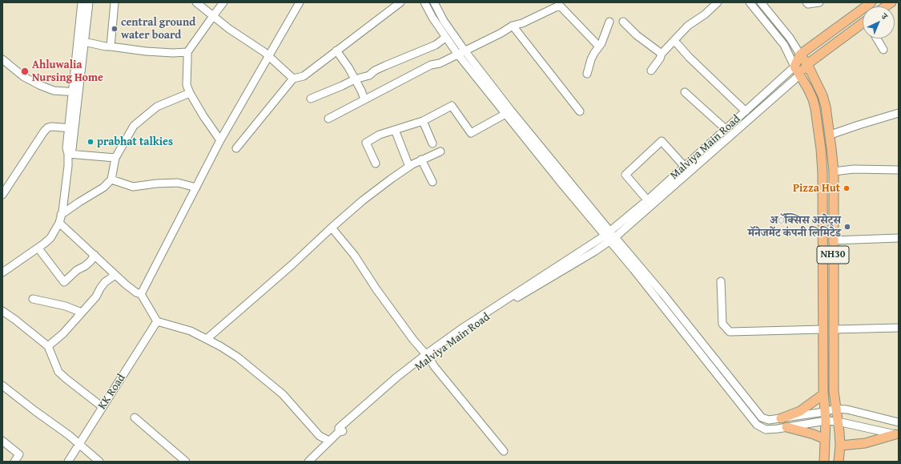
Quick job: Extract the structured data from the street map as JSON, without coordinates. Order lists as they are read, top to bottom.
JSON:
{
  "streets": {
    "main road": ["Malviya Main Road", "NH30"],
    "street": ["KK Road"]
  },
  "crossings": [
    ["Malviya Main Road", "NH30"]
  ],
  "places": [
    "central ground water board",
    "Ahluwalia Nursing Home",
    "prabhat talkies",
    "Pizza Hut",
    "अॅक्सिस असेट्स मॅनेजमेंट कंपनी लिमिटेड"
  ],
  "north": "top right"
}
